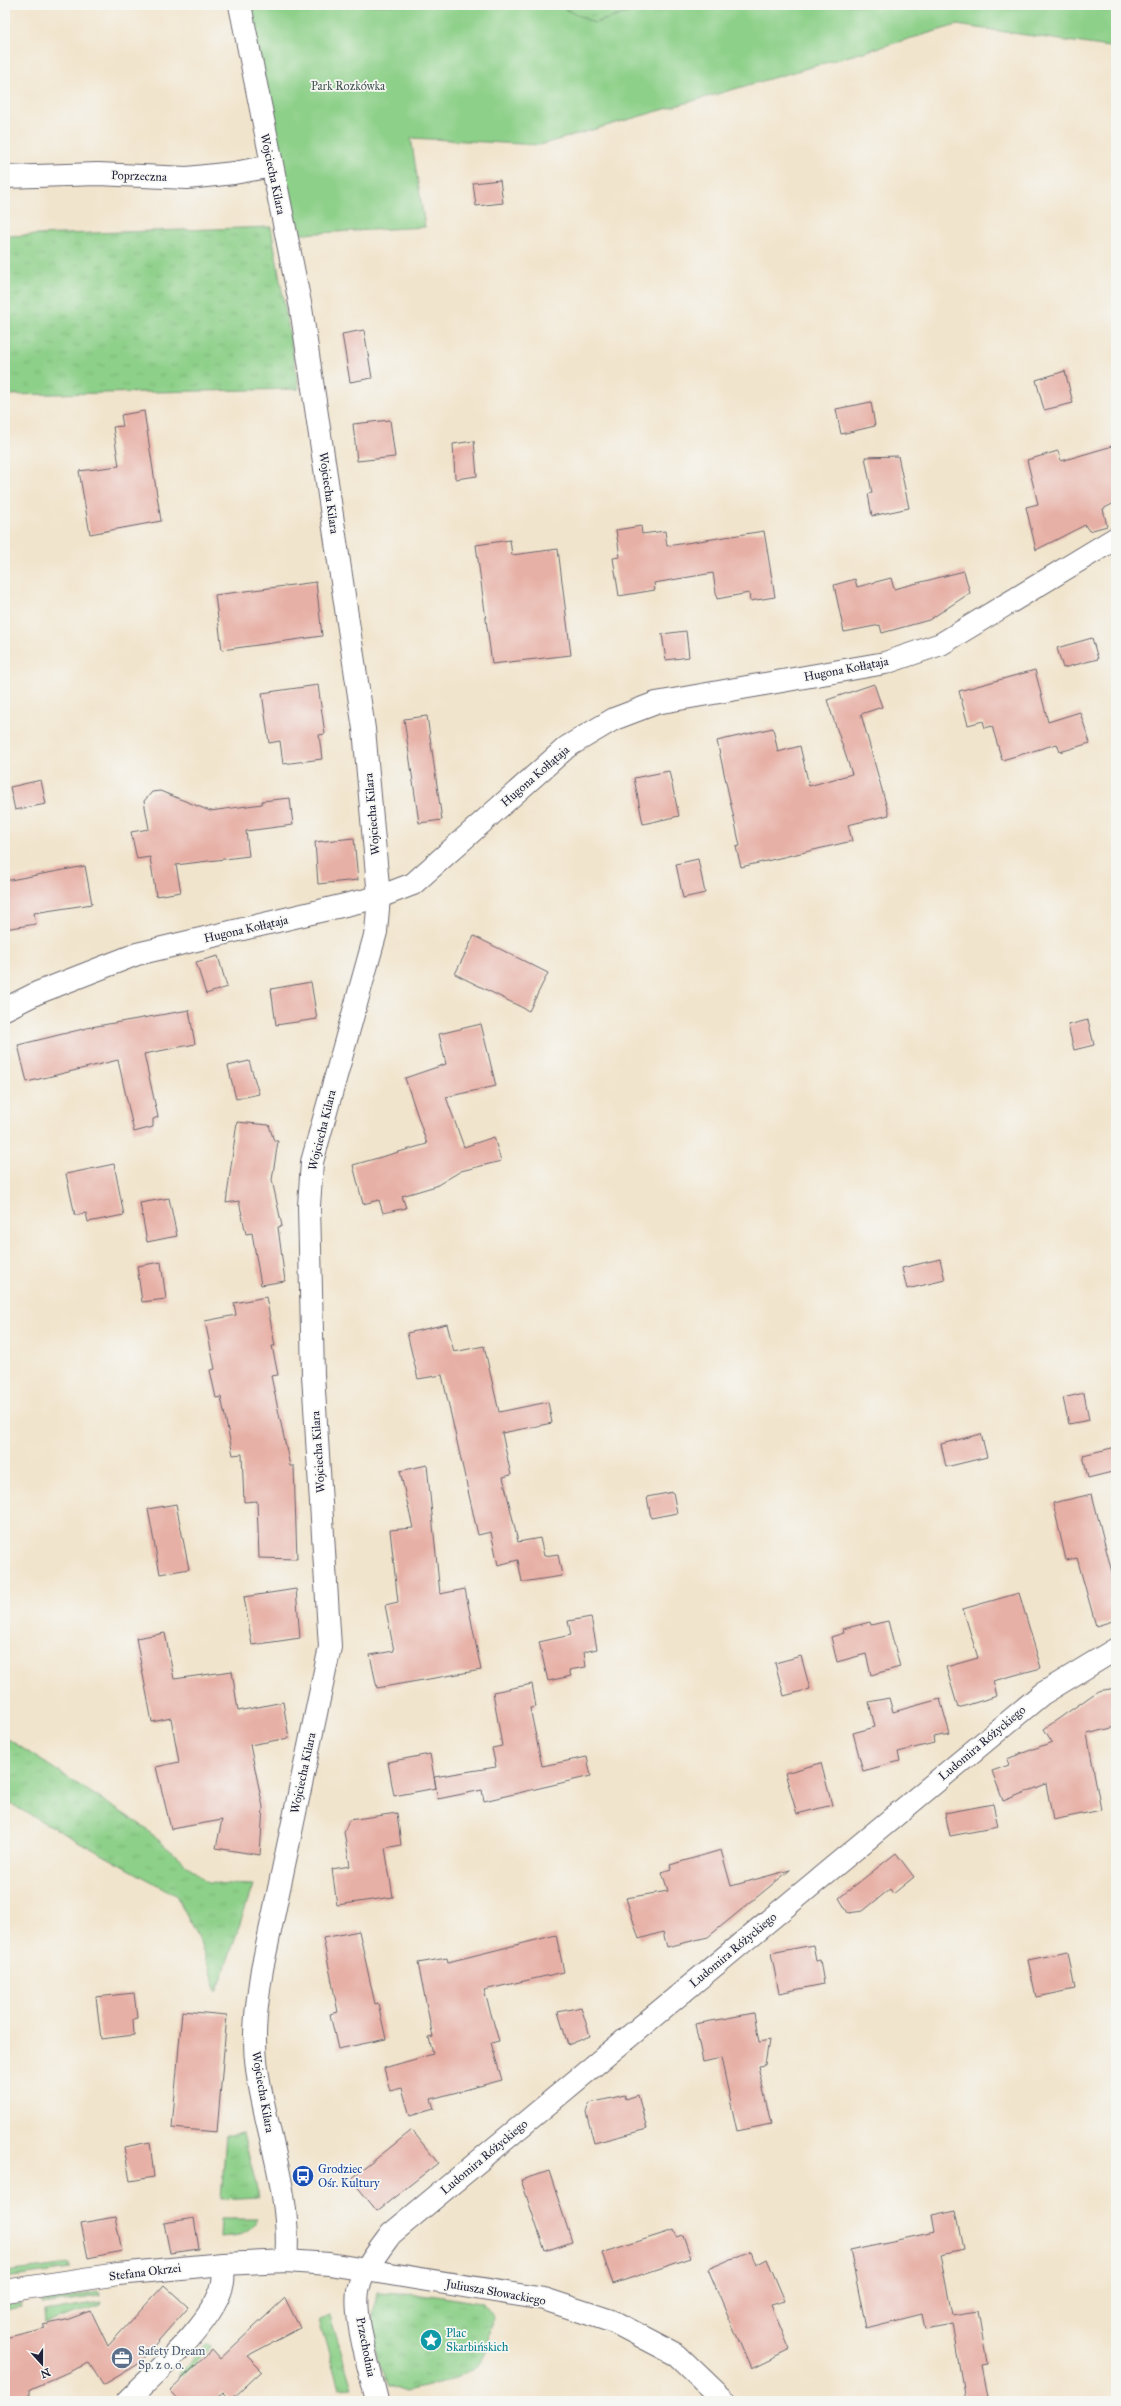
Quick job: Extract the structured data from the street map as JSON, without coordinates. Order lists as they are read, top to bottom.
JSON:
{
  "streets": {
    "street": [
      "Wojciecha Kilara",
      "Poprzeczna",
      "Hugona Kołłątaja",
      "Ludomira Różyckiego",
      "Stefana Okrzei",
      "Juliusza Słowackiego",
      "Przechodnia"
    ]
  },
  "crossings": [
    ["Wojciecha Kilara", "Poprzeczna"],
    ["Wojciecha Kilara", "Hugona Kołłątaja"],
    ["Wojciecha Kilara", "Stefana Okrzei"],
    ["Wojciecha Kilara", "Juliusza Słowackiego"],
    ["Ludomira Różyckiego", "Juliusza Słowackiego"],
    ["Ludomira Różyckiego", "Przechodnia"],
    ["Stefana Okrzei", "Juliusza Słowackiego"],
    ["Juliusza Słowackiego", "Przechodnia"]
  ],
  "parks": ["Park Rozkówka"],
  "places": {
    "bus stop": ["Grodziec Ośr. Kultury"],
    "place": ["Plac Skarbińskich"],
    "office": ["Safety Dream Sp. z o. o."]
  },
  "north": "bottom"
}
